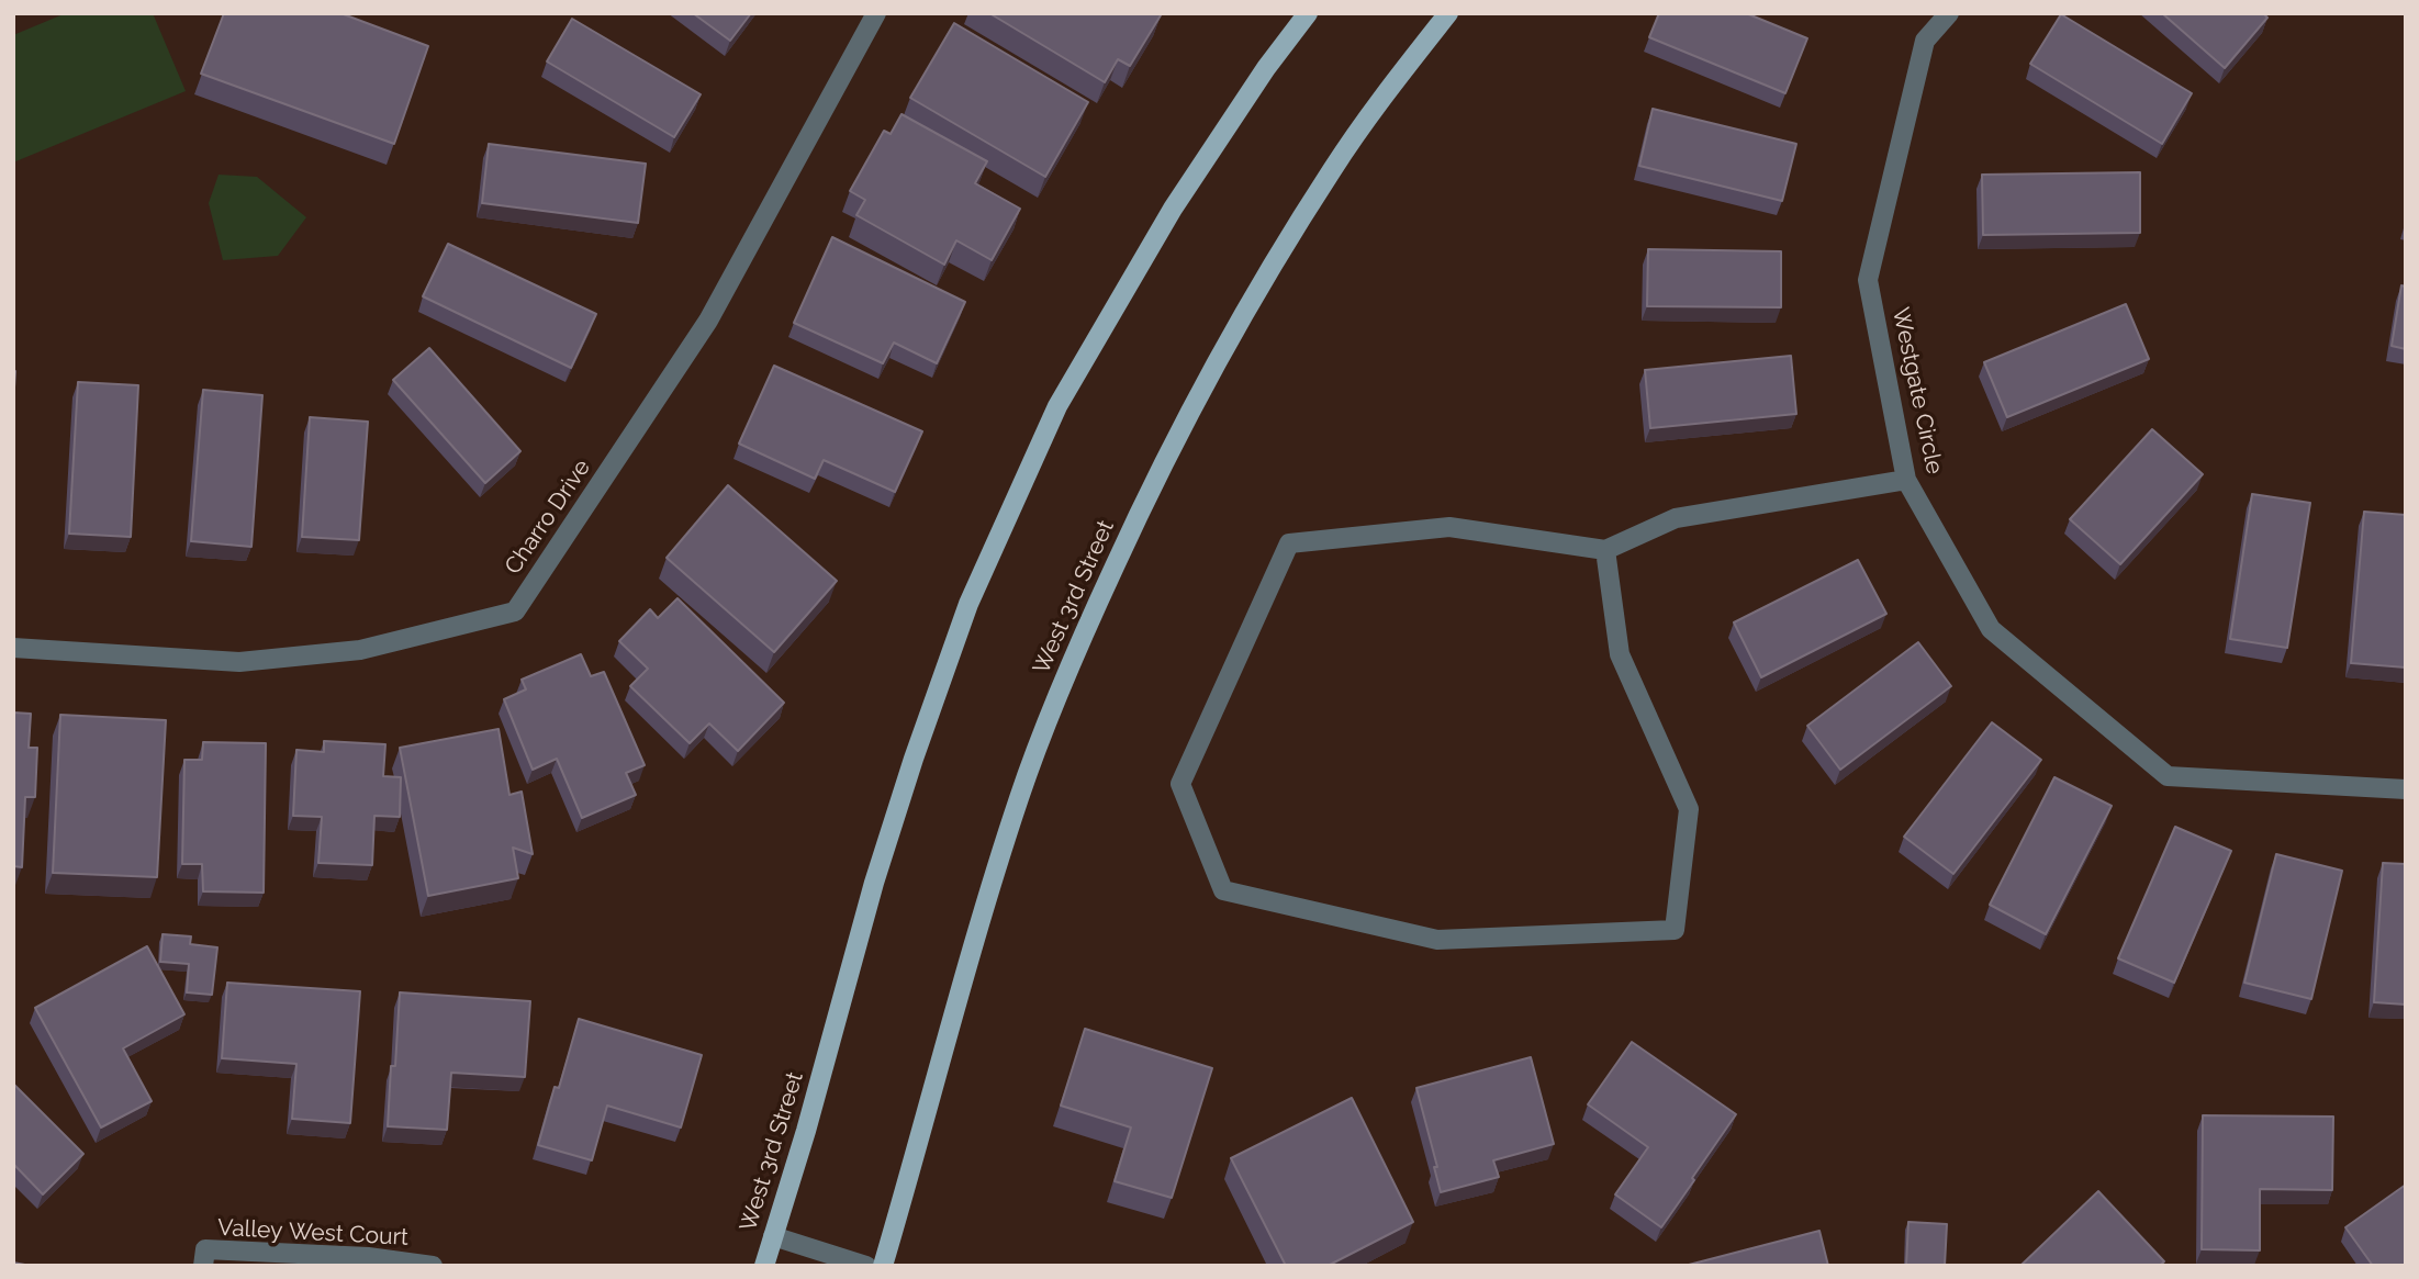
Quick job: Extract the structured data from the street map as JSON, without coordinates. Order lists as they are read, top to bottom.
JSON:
{
  "streets": {
    "main road": ["West 3rd Street"],
    "street": ["Westgate Circle", "Charro Drive", "Valley West Court"]
  }
}
